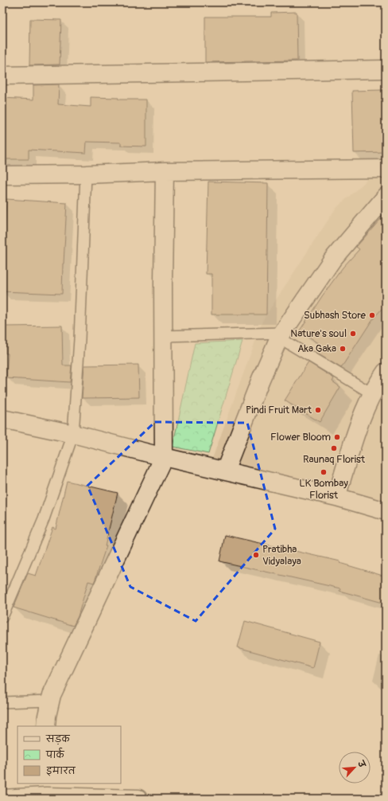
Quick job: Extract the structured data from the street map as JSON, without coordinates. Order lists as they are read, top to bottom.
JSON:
{
  "places": [
    "Subhash Store",
    "Nature's soul",
    "Aka Gaka",
    "Pindi Fruit Mart",
    "Flower Bloom",
    "Raunaq Florist",
    "LK Bombay Florist",
    "Pratibha Vidyalaya"
  ],
  "legend": ["सड़क", "पार्क", "इमारत"],
  "north": "top right"
}
